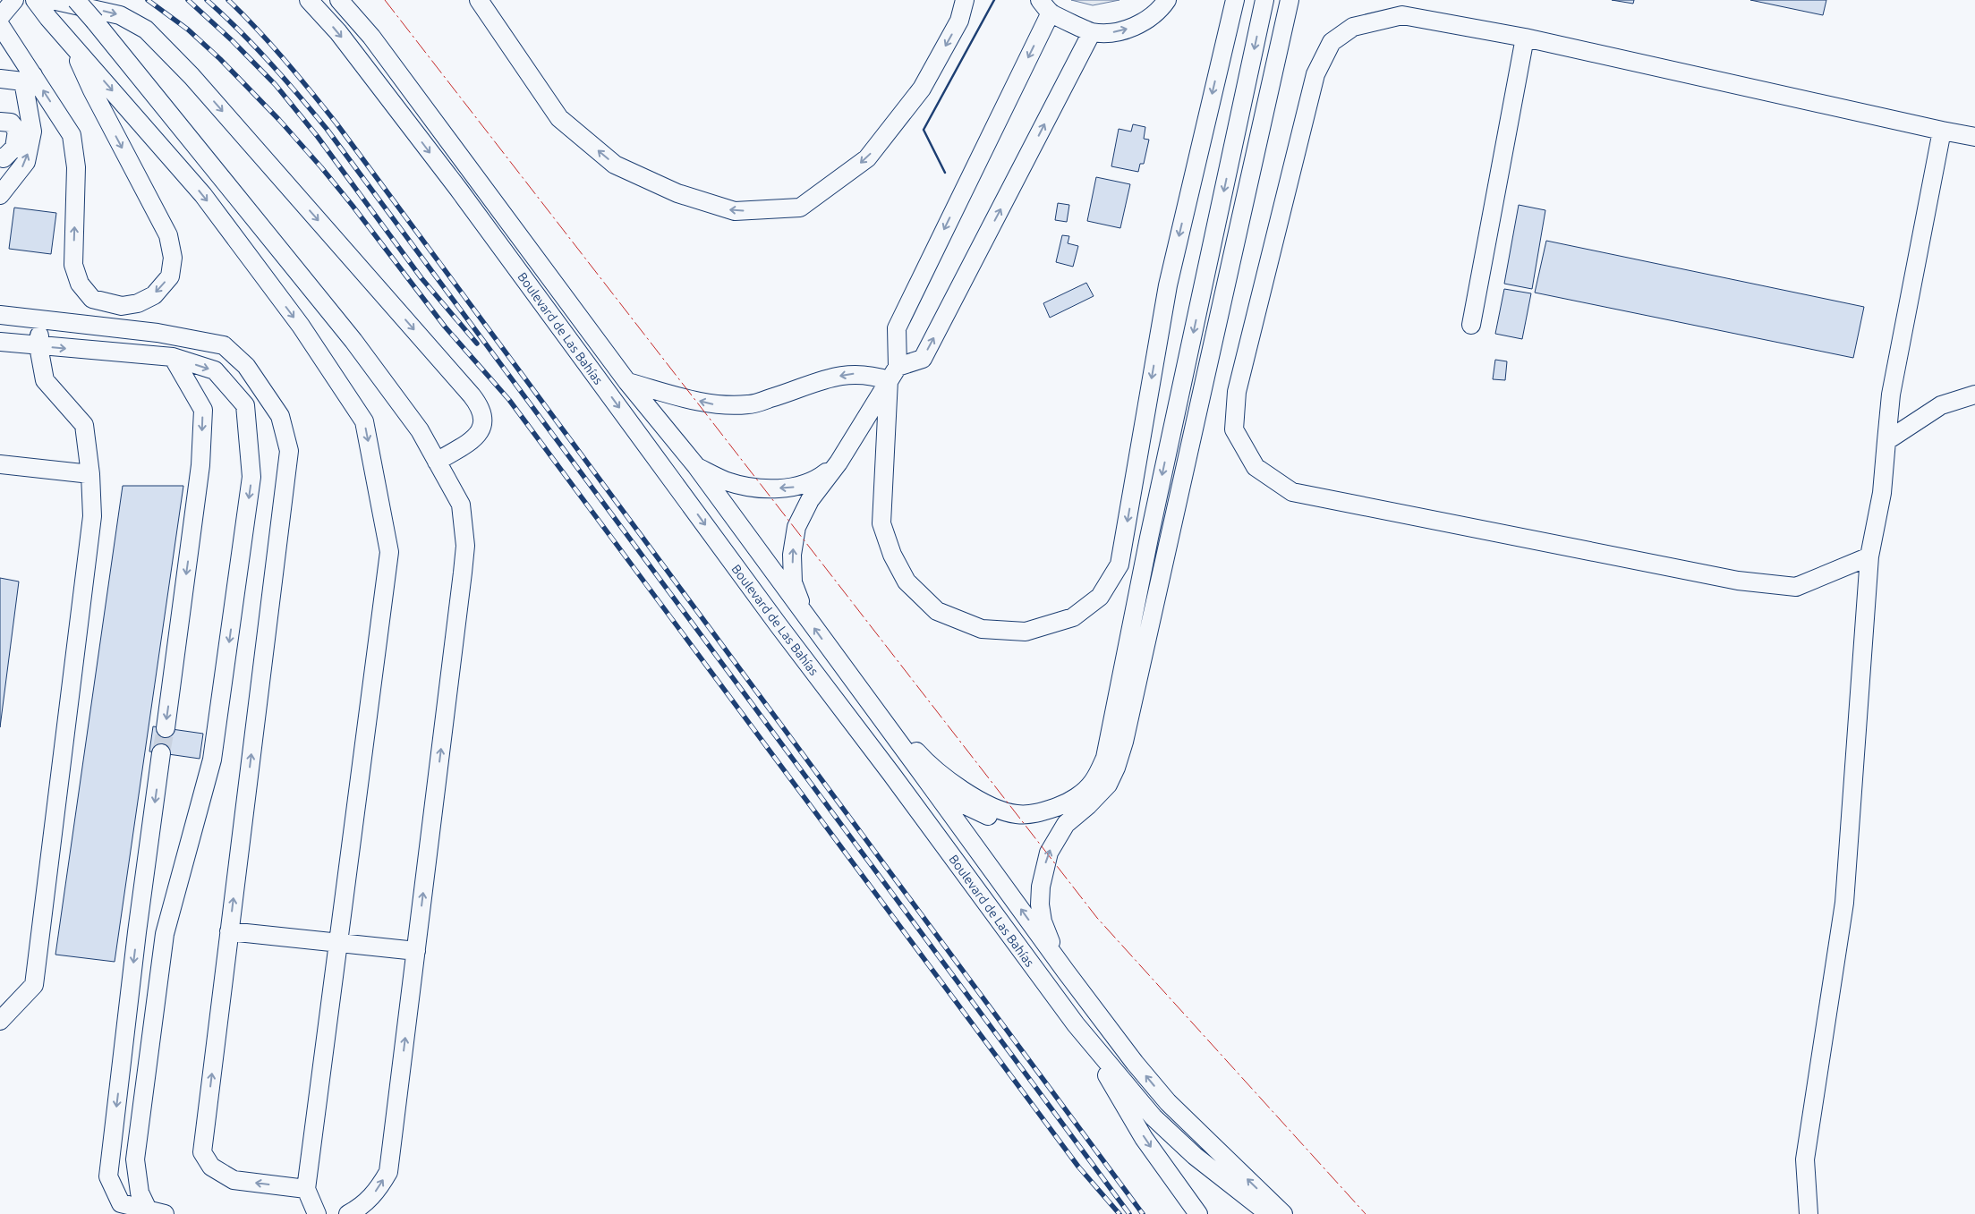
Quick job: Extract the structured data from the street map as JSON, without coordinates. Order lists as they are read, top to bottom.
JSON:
{
  "streets": {
    "street": ["Boulevard de Las Bahías"]
  }
}
